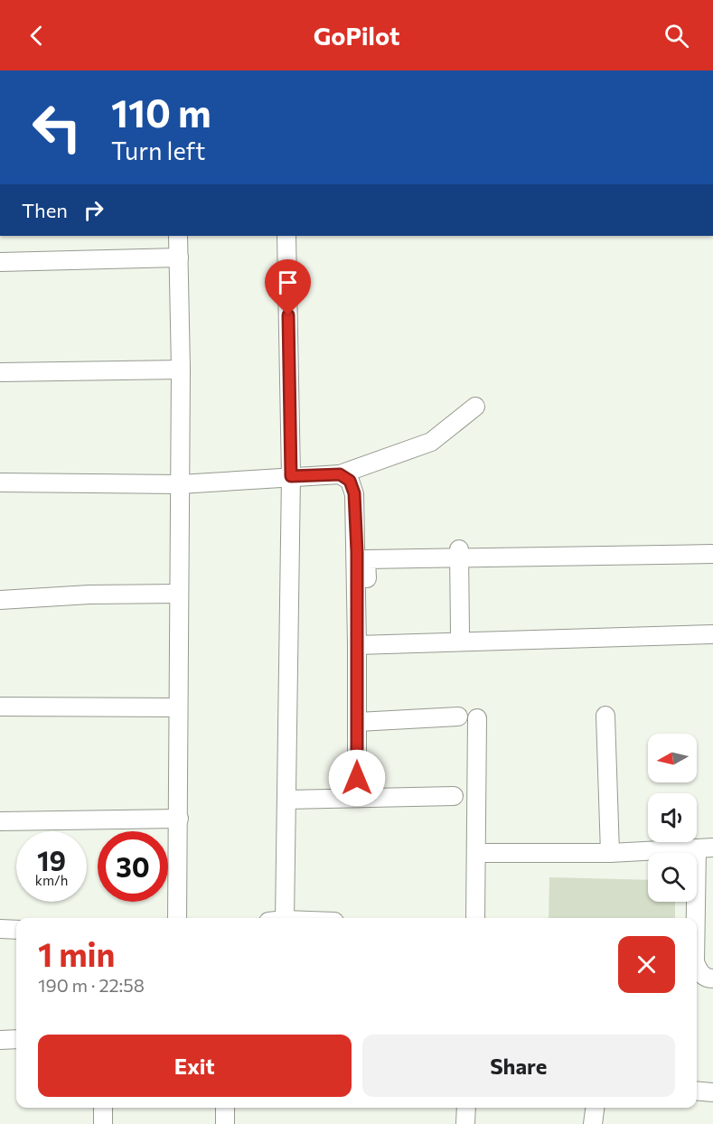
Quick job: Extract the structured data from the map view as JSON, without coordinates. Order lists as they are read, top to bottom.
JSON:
{
  "north": "left",
  "page": {
    "header": "GoPilot",
    "turn": ["110 m", "Turn left"],
    "then": "Then",
    "speed": "19 km/h",
    "limit": "30",
    "heading": ["1 min", "190 m · 22:58"],
    "buttons": ["Exit", "Share"]
  }
}
